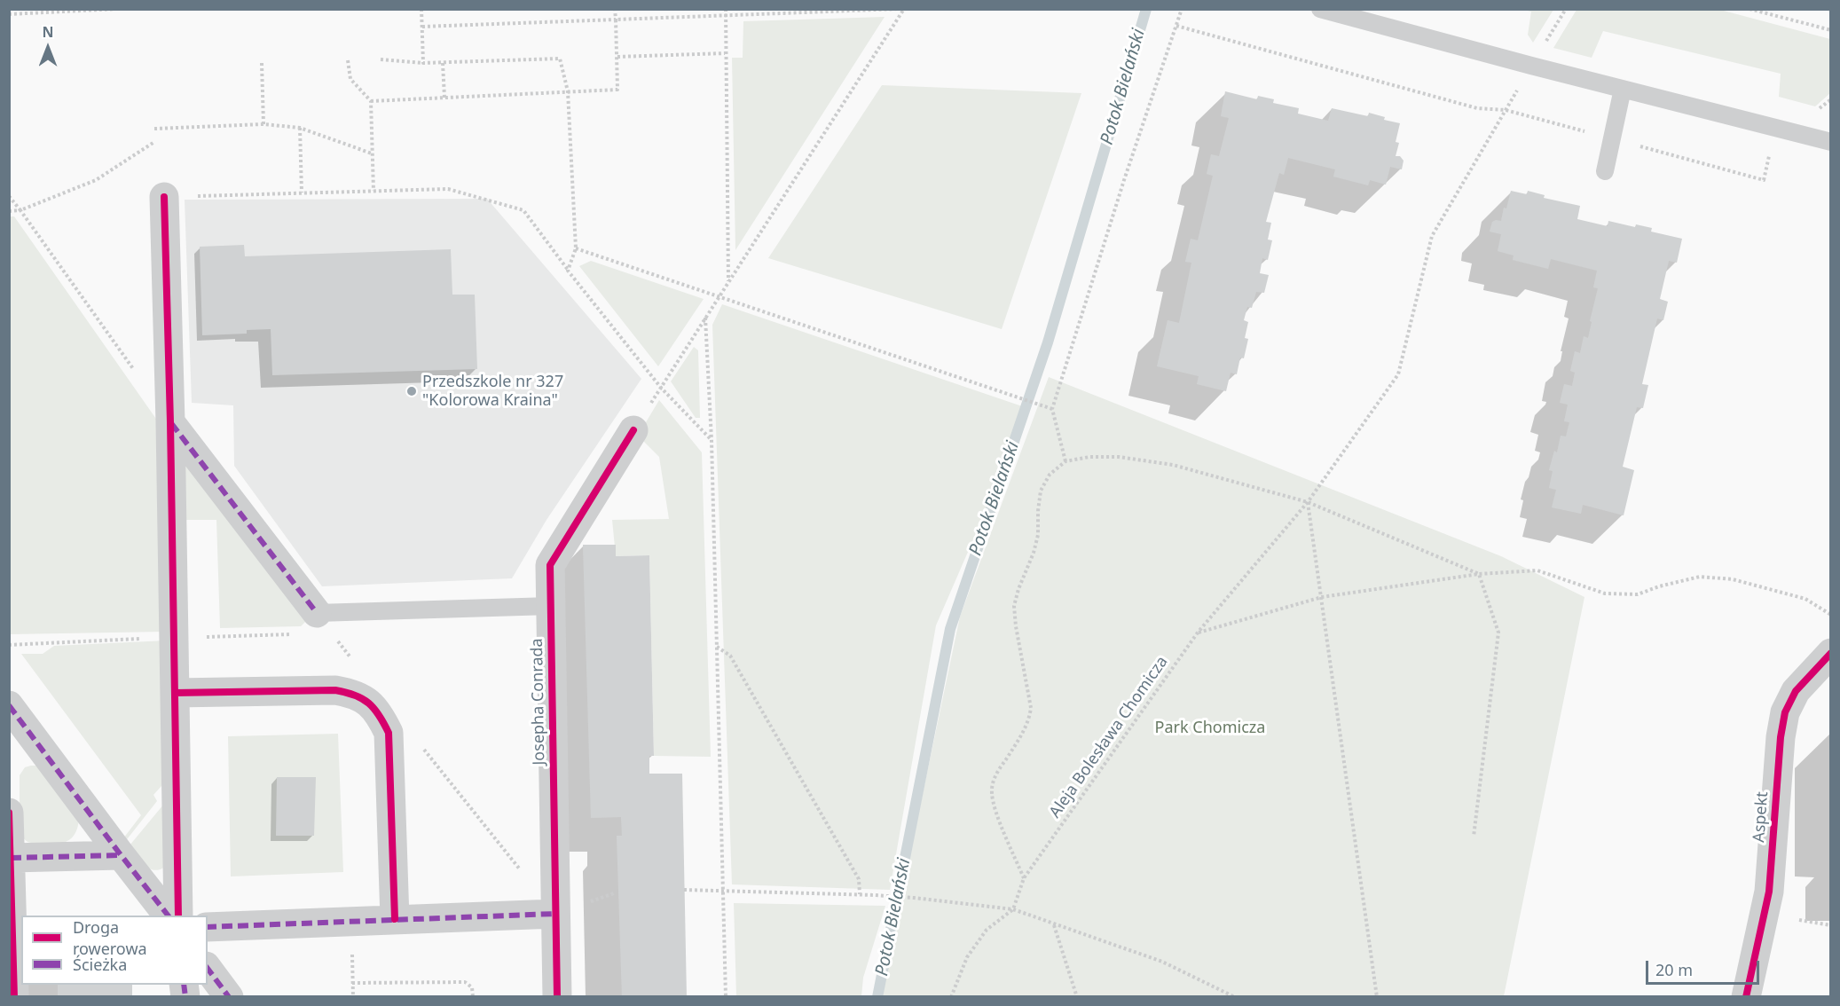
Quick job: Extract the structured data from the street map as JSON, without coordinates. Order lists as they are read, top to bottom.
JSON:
{
  "streets": {
    "street": ["Josepha Conrada", "Aspekt"],
    "path": ["Aleja Bolesława Chomicza"]
  },
  "water": ["Potok Bielański"],
  "parks": ["Park Chomicza"],
  "places": ["Przedszkole nr 327 \"Kolorowa Kraina\""],
  "legend": ["Droga rowerowa", "Ścieżka"],
  "scale_bar": "20 m",
  "north": "top"
}
